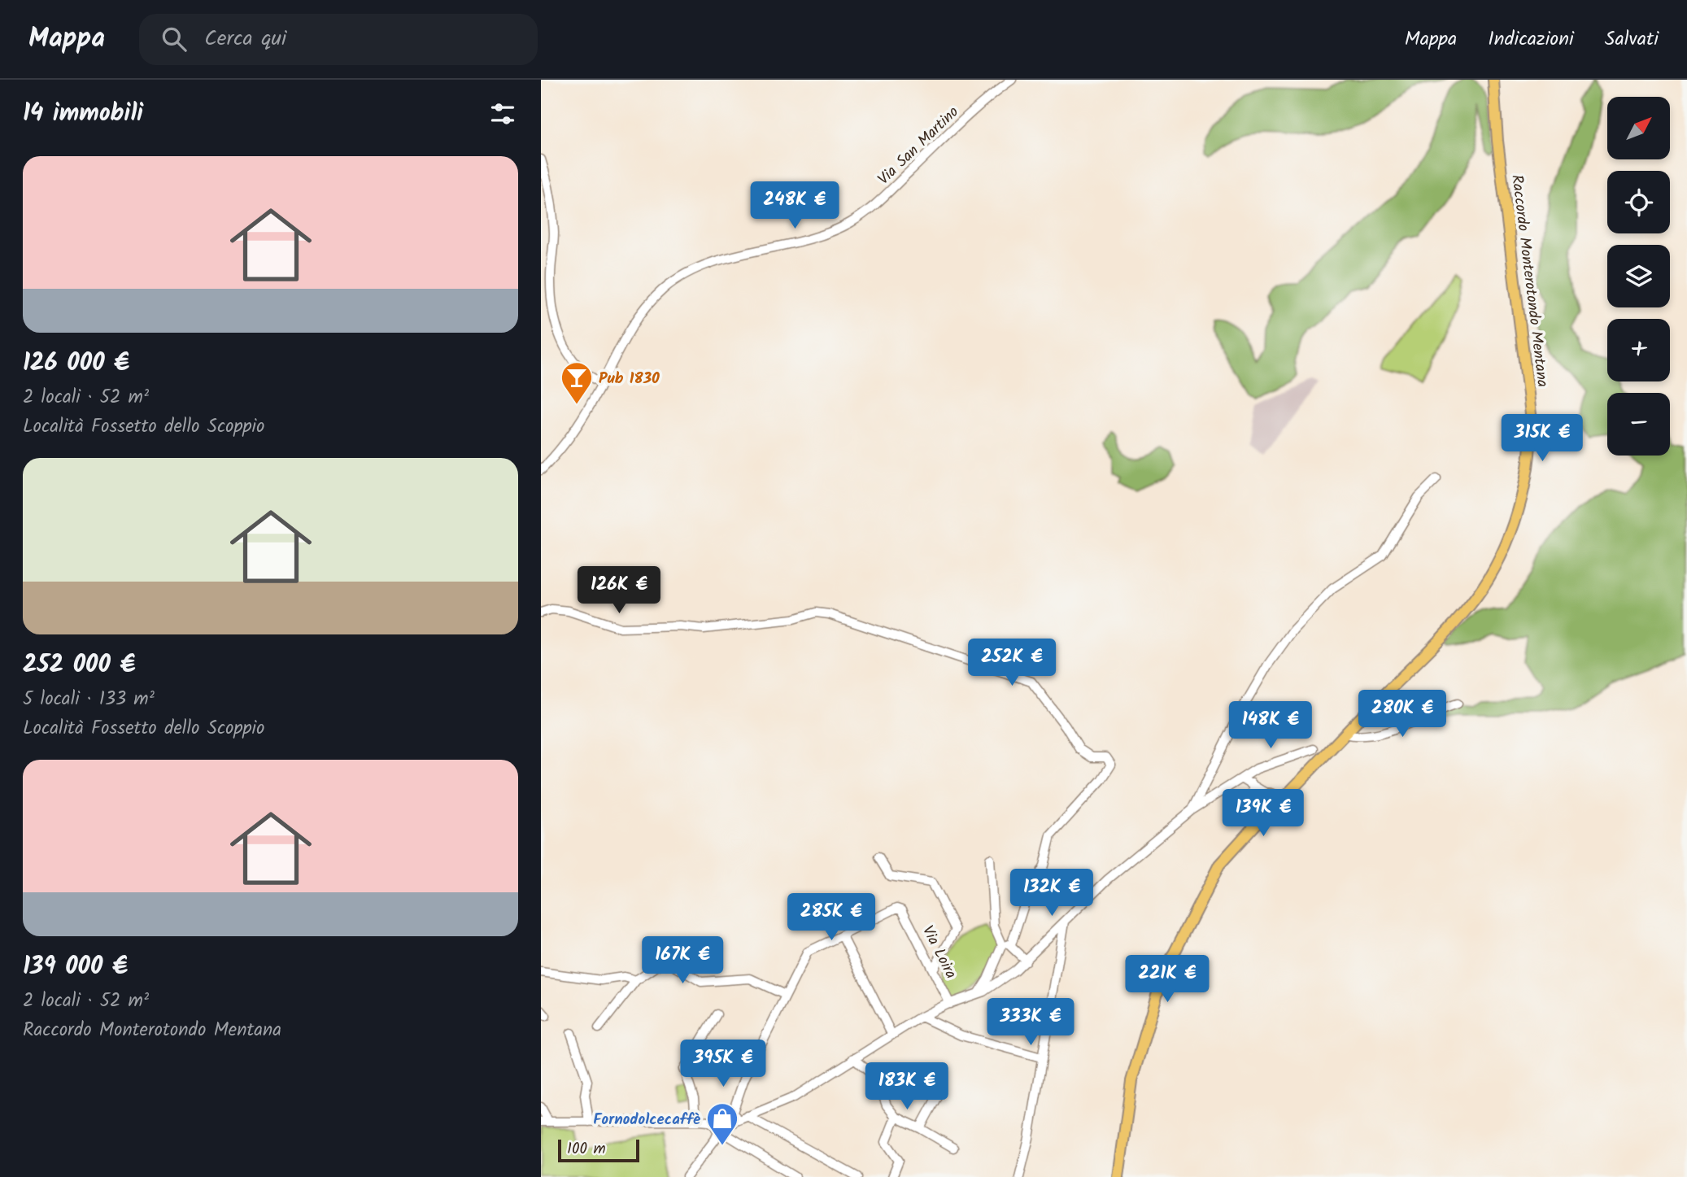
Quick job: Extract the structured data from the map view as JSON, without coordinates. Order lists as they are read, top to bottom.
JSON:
{
  "streets": {
    "main road": ["Raccordo Monterotondo Mentana"],
    "street": ["Via San Martino", "Via Loira"]
  },
  "places": {
    "bar": ["Pub 1830"],
    "shop": ["Fornodolcecaffè"]
  },
  "scale_bar": "100 m",
  "north": "top right",
  "page": {
    "header": "Mappa",
    "search": "Cerca qui",
    "nav": ["Mappa", "Indicazioni", "Salvati"],
    "heading": "14 immobili",
    "map_buttons": ["+", "−"],
    "list": [
      {
        "name": "126 000 €",
        "note": "2 locali · 52 m² · Località Fossetto dello Scoppio"
      },
      {
        "name": "252 000 €",
        "note": "5 locali · 133 m² · Località Fossetto dello Scoppio"
      },
      {
        "name": "139 000 €",
        "note": "2 locali · 52 m² · Raccordo Monterotondo Mentana"
      }
    ],
    "price": [
      "248K €",
      "315K €",
      "126K €",
      "252K €",
      "280K €",
      "148K €",
      "139K €",
      "132K €",
      "285K €",
      "167K €",
      "221K €",
      "333K €",
      "395K €",
      "183K €"
    ],
    "scale": "100 m"
  }
}
